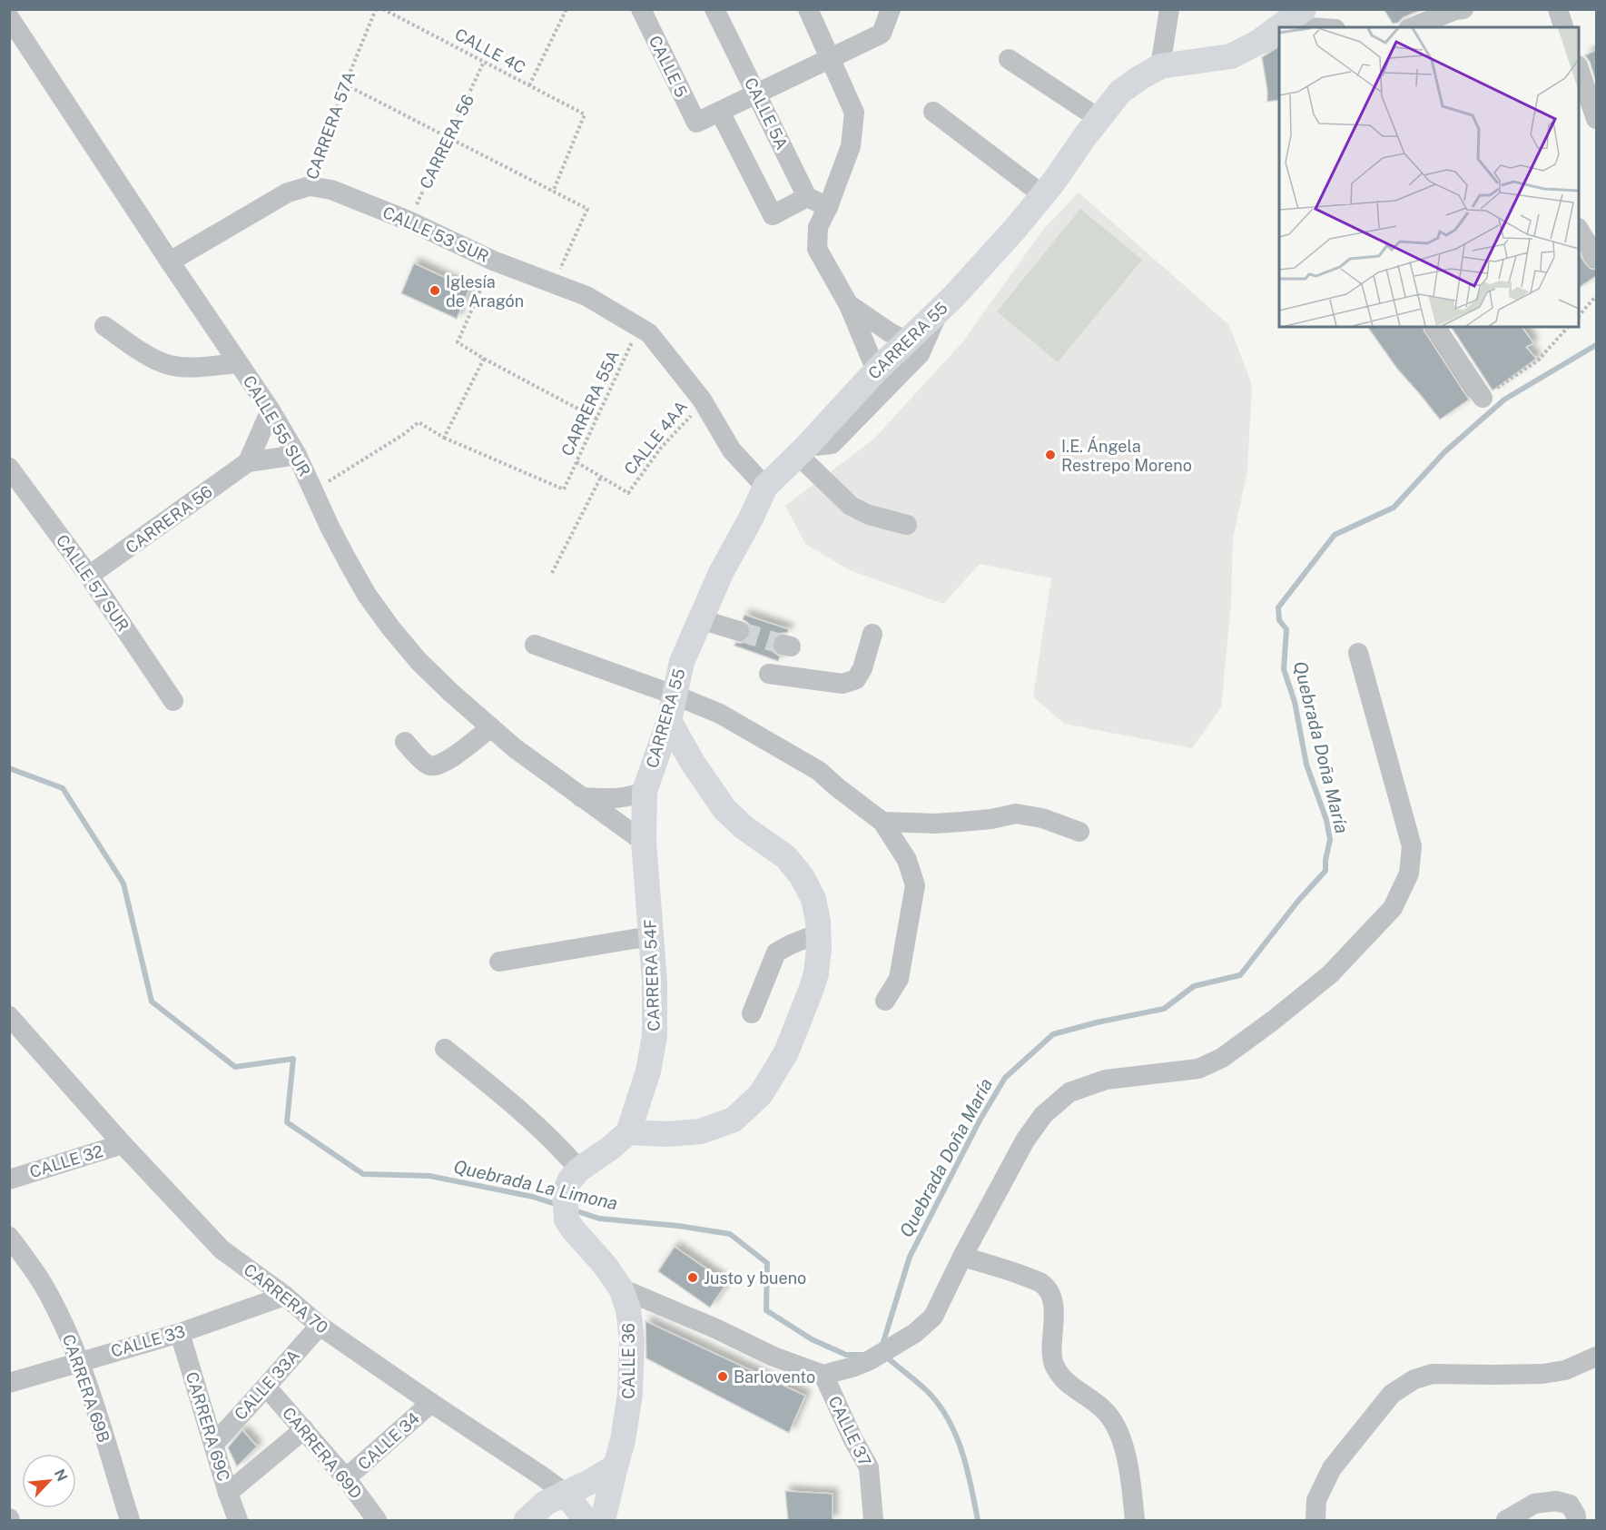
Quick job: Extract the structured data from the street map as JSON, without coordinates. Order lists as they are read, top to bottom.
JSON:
{
  "streets": {
    "main road": ["CARRERA 55", "CARRERA 54F", "CALLE 36"],
    "street": [
      "CALLE 5",
      "CALLE 5A",
      "CARRERA 57A",
      "CARRERA 56",
      "CALLE 53 SUR",
      "CALLE 55 SUR",
      "CALLE 57 SUR",
      "CALLE 32",
      "CARRERA 70",
      "CALLE 33",
      "CALLE 33A",
      "CARRERA 69B",
      "CARRERA 69C",
      "CALLE 37",
      "CALLE 34",
      "CARRERA 69D"
    ],
    "path": ["CALLE 4C", "CARRERA 55A", "CALLE 4AA"]
  },
  "crossings": [
    ["CALLE 4C", "CARRERA 56"],
    ["CARRERA 57A", "CALLE 53 SUR"],
    ["CARRERA 57A", "CALLE 55 SUR"],
    ["CARRERA 56", "CALLE 53 SUR"],
    ["CARRERA 56", "CALLE 55 SUR"],
    ["CARRERA 56", "CALLE 57 SUR"],
    ["CALLE 53 SUR", "CARRERA 55"],
    ["CALLE 53 SUR", "CARRERA 55A"],
    ["CALLE 53 SUR", "CALLE 4AA"],
    ["CARRERA 55", "CARRERA 54F"],
    ["CARRERA 55A", "CALLE 4AA"],
    ["CALLE 55 SUR", "CARRERA 54F"],
    ["CARRERA 54F", "CALLE 36"],
    ["CALLE 32", "CARRERA 70"],
    ["CARRERA 70", "CALLE 33"],
    ["CARRERA 70", "CALLE 33A"],
    ["CARRERA 70", "CALLE 34"],
    ["CALLE 33", "CARRERA 69B"],
    ["CALLE 33", "CARRERA 69C"],
    ["CALLE 33A", "CARRERA 69C"],
    ["CALLE 33A", "CARRERA 69D"],
    ["CALLE 34", "CARRERA 69D"]
  ],
  "water": ["Quebrada Doña María", "Quebrada La Limona"],
  "places": [
    "Iglesía de Aragón",
    "I.E. Ángela Restrepo Moreno",
    "Justo y bueno",
    "Barlovento"
  ],
  "north": "top right"
}
